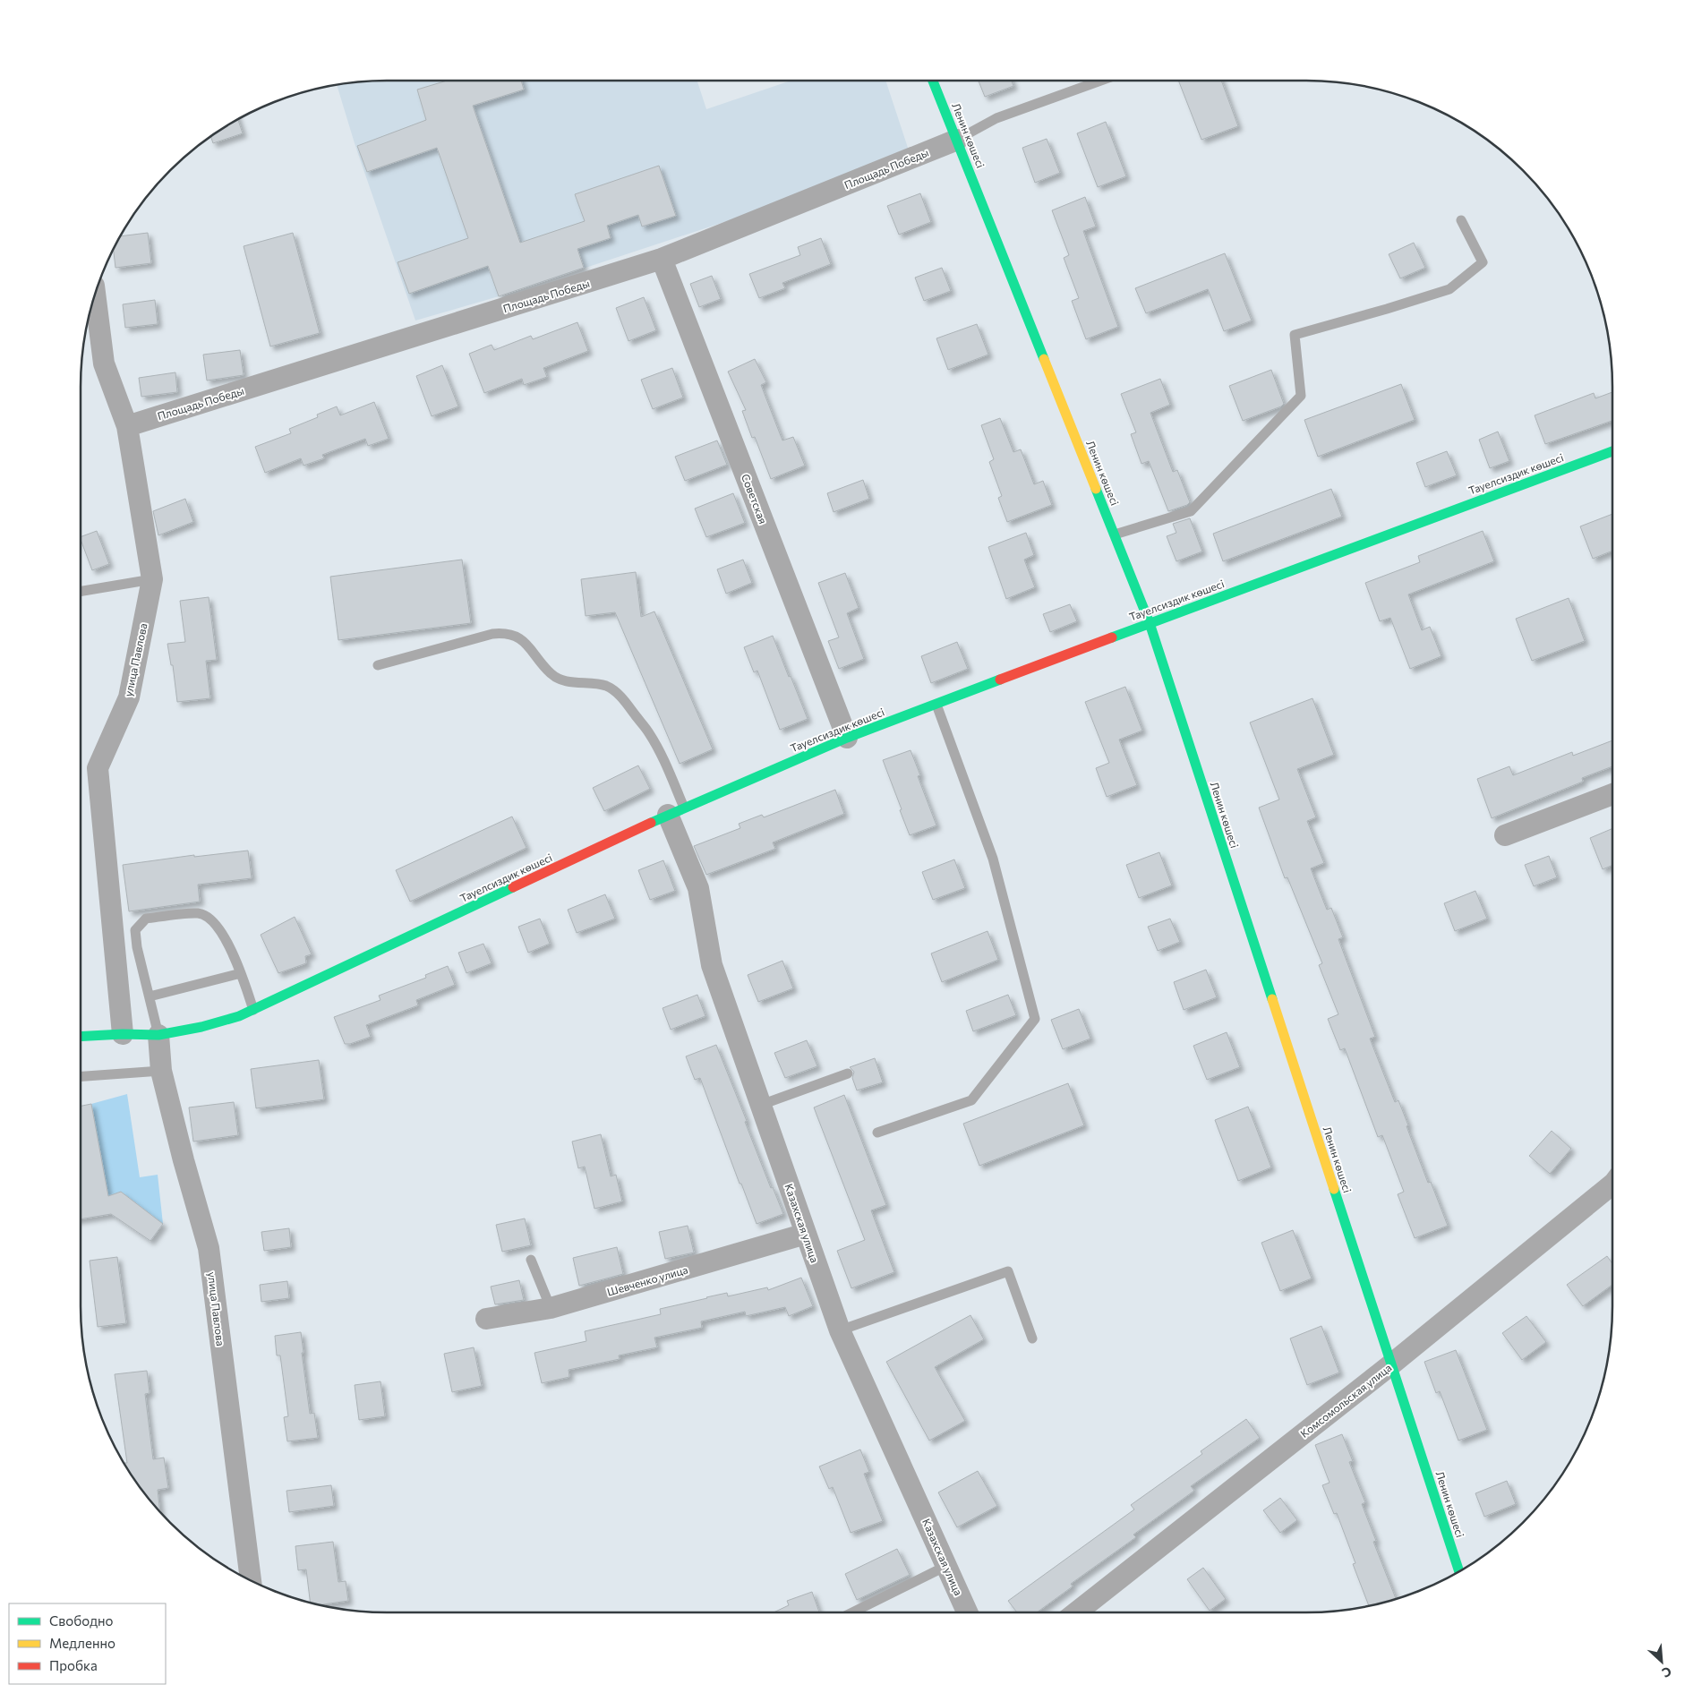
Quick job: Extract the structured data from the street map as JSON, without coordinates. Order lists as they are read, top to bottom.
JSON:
{
  "streets": {
    "street": [
      "Ленин көшесі",
      "Площадь Победы",
      "Тауелсиздик көшесі",
      "Советская",
      "улица Павлова",
      "Казахская улица",
      "Шевченко улица",
      "Комсомольская улица"
    ]
  },
  "crossings": [
    ["Ленин көшесі", "Площадь Победы"],
    ["Ленин көшесі", "Тауелсиздик көшесі"],
    ["Ленин көшесі", "Комсомольская улица"],
    ["Площадь Победы", "Советская"],
    ["Площадь Победы", "улица Павлова"],
    ["Тауелсиздик көшесі", "Советская"],
    ["Тауелсиздик көшесі", "улица Павлова"],
    ["Тауелсиздик көшесі", "Казахская улица"],
    ["Казахская улица", "Шевченко улица"]
  ],
  "legend": ["Свободно", "Медленно", "Пробка"],
  "north": "bottom right"
}
